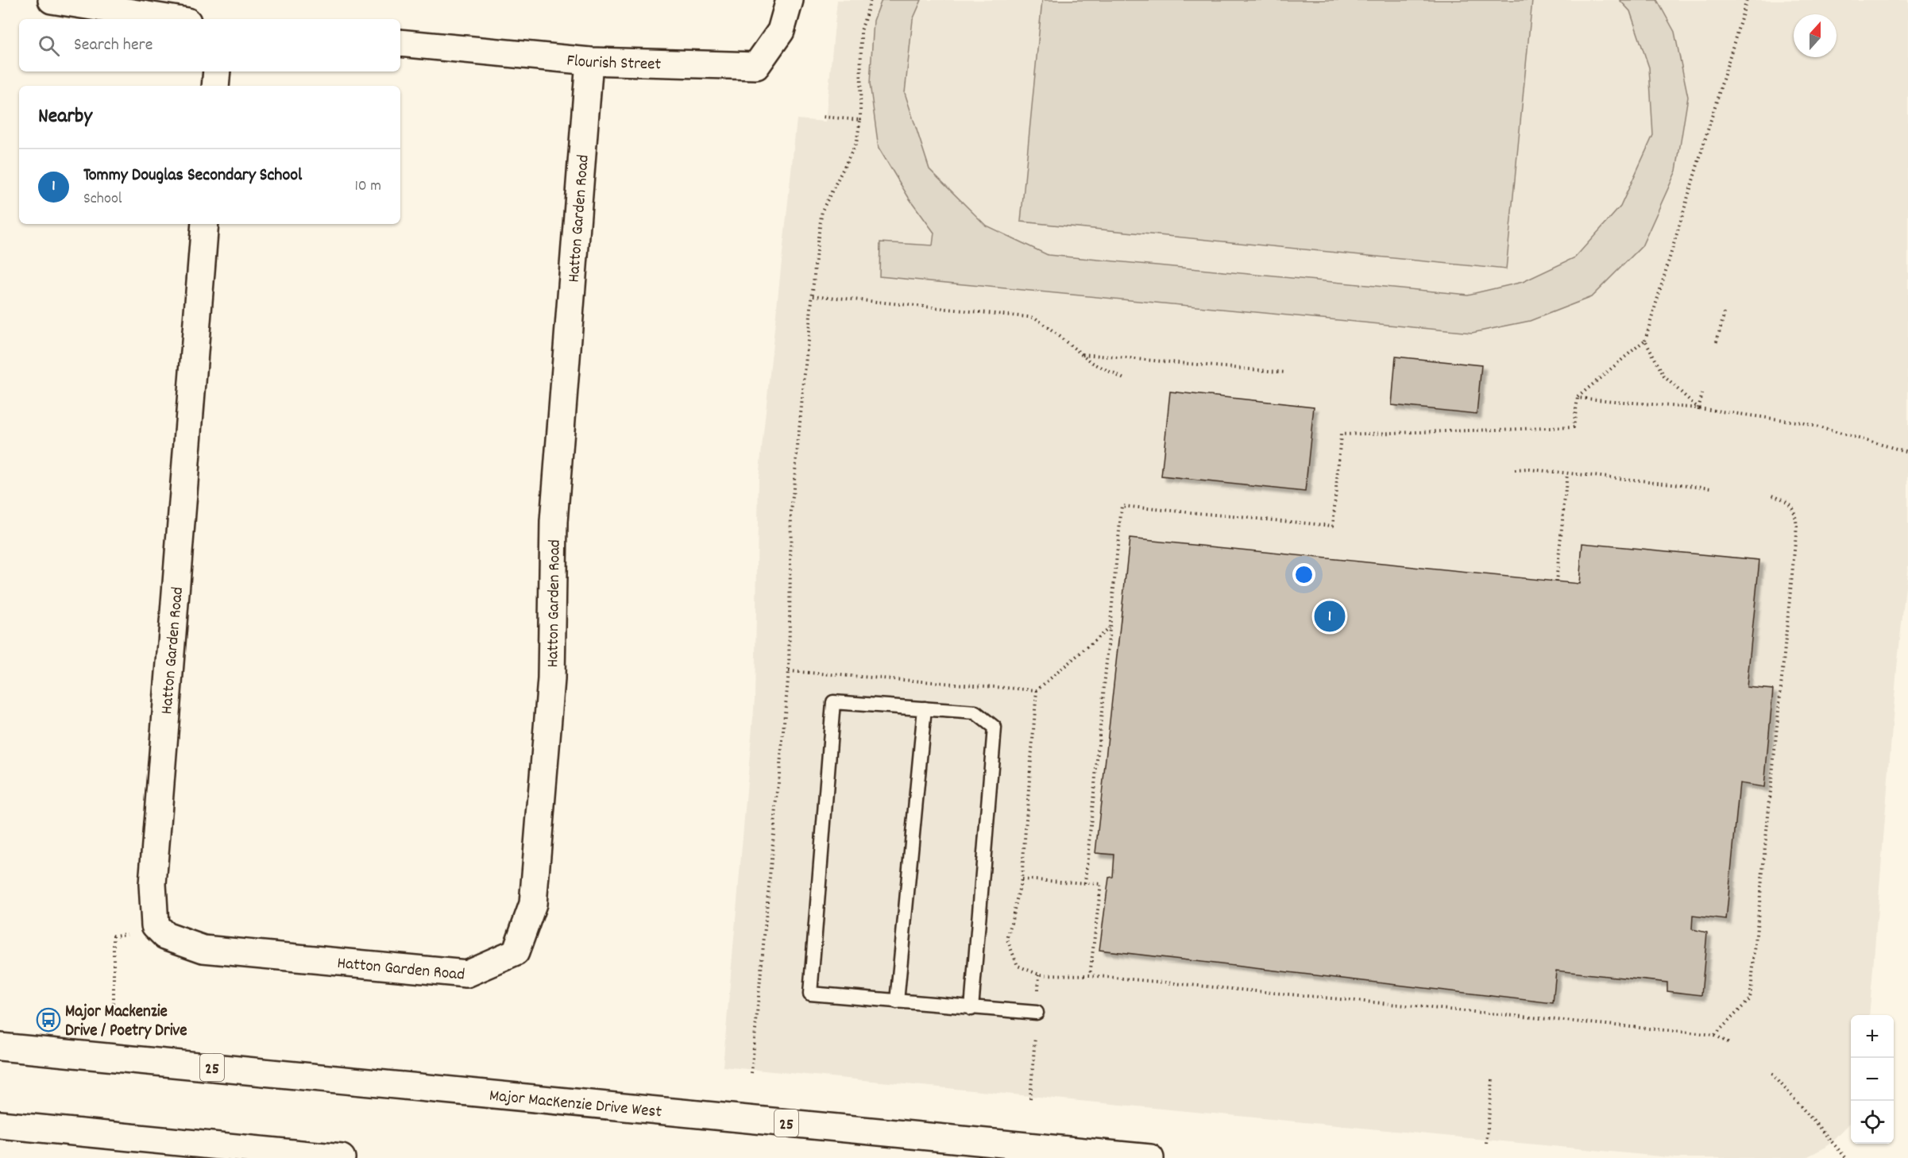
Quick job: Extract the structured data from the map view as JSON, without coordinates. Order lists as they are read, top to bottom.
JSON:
{
  "streets": {
    "street": [
      "Flourish Street",
      "Hatton Garden Road",
      "25",
      "Major MacKenzie Drive West"
    ]
  },
  "crossings": [
    ["Flourish Street", "Hatton Garden Road"]
  ],
  "places": {
    "bus stop": ["Major Mackenzie Drive / Poetry Drive"]
  },
  "north": "top",
  "page": {
    "search": "Search here",
    "heading": "Nearby",
    "list": [
      {
        "mark": "1",
        "name": "Tommy Douglas Secondary School",
        "note": "School",
        "value": "10 m"
      }
    ],
    "pins": "1",
    "map_buttons": ["+", "−"]
  }
}
